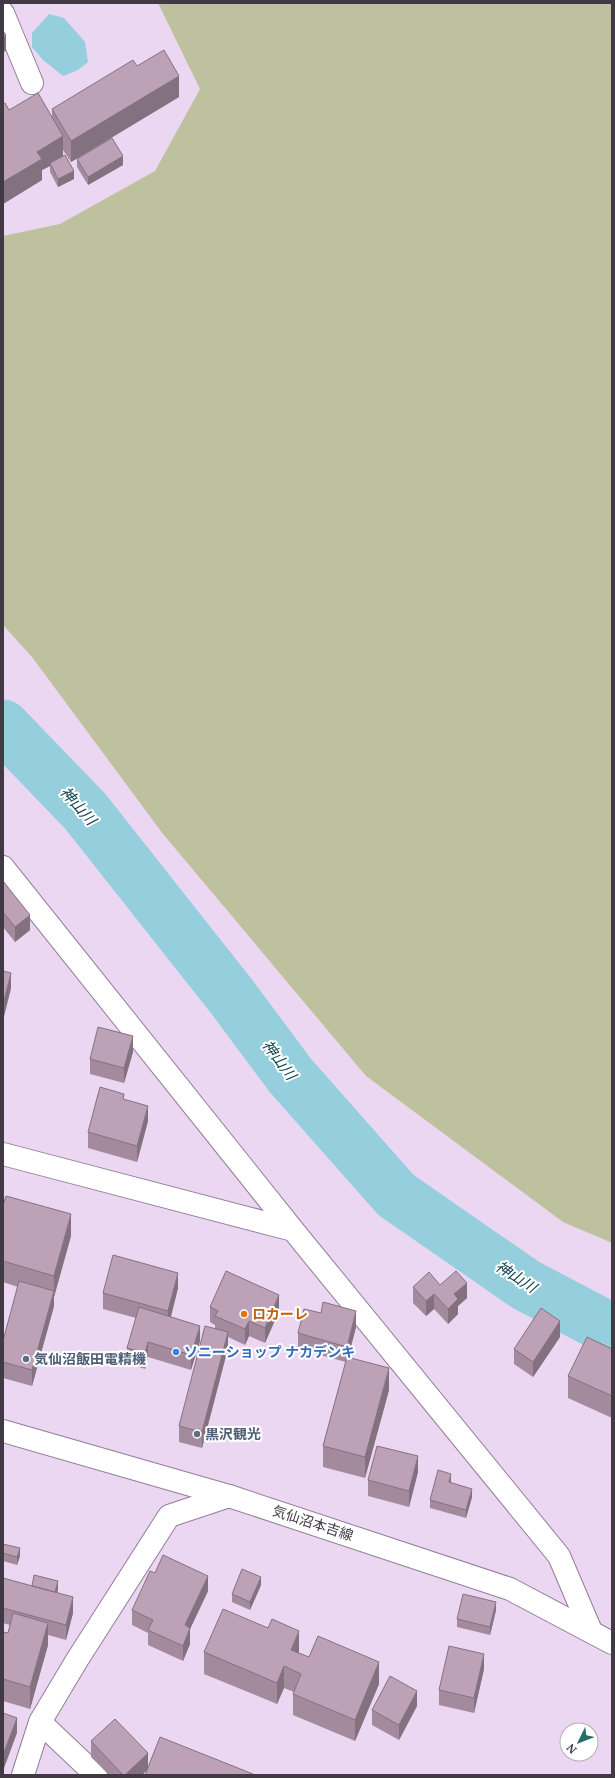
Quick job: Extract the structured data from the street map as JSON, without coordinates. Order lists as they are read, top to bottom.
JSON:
{
  "streets": {
    "street": ["気仙沼本吉線"]
  },
  "water": ["神山川"],
  "places": [
    "ロカーレ",
    "ソニーショップ ナカデンキ",
    "気仙沼飯田電精機",
    "黒沢観光"
  ],
  "north": "bottom left"
}
